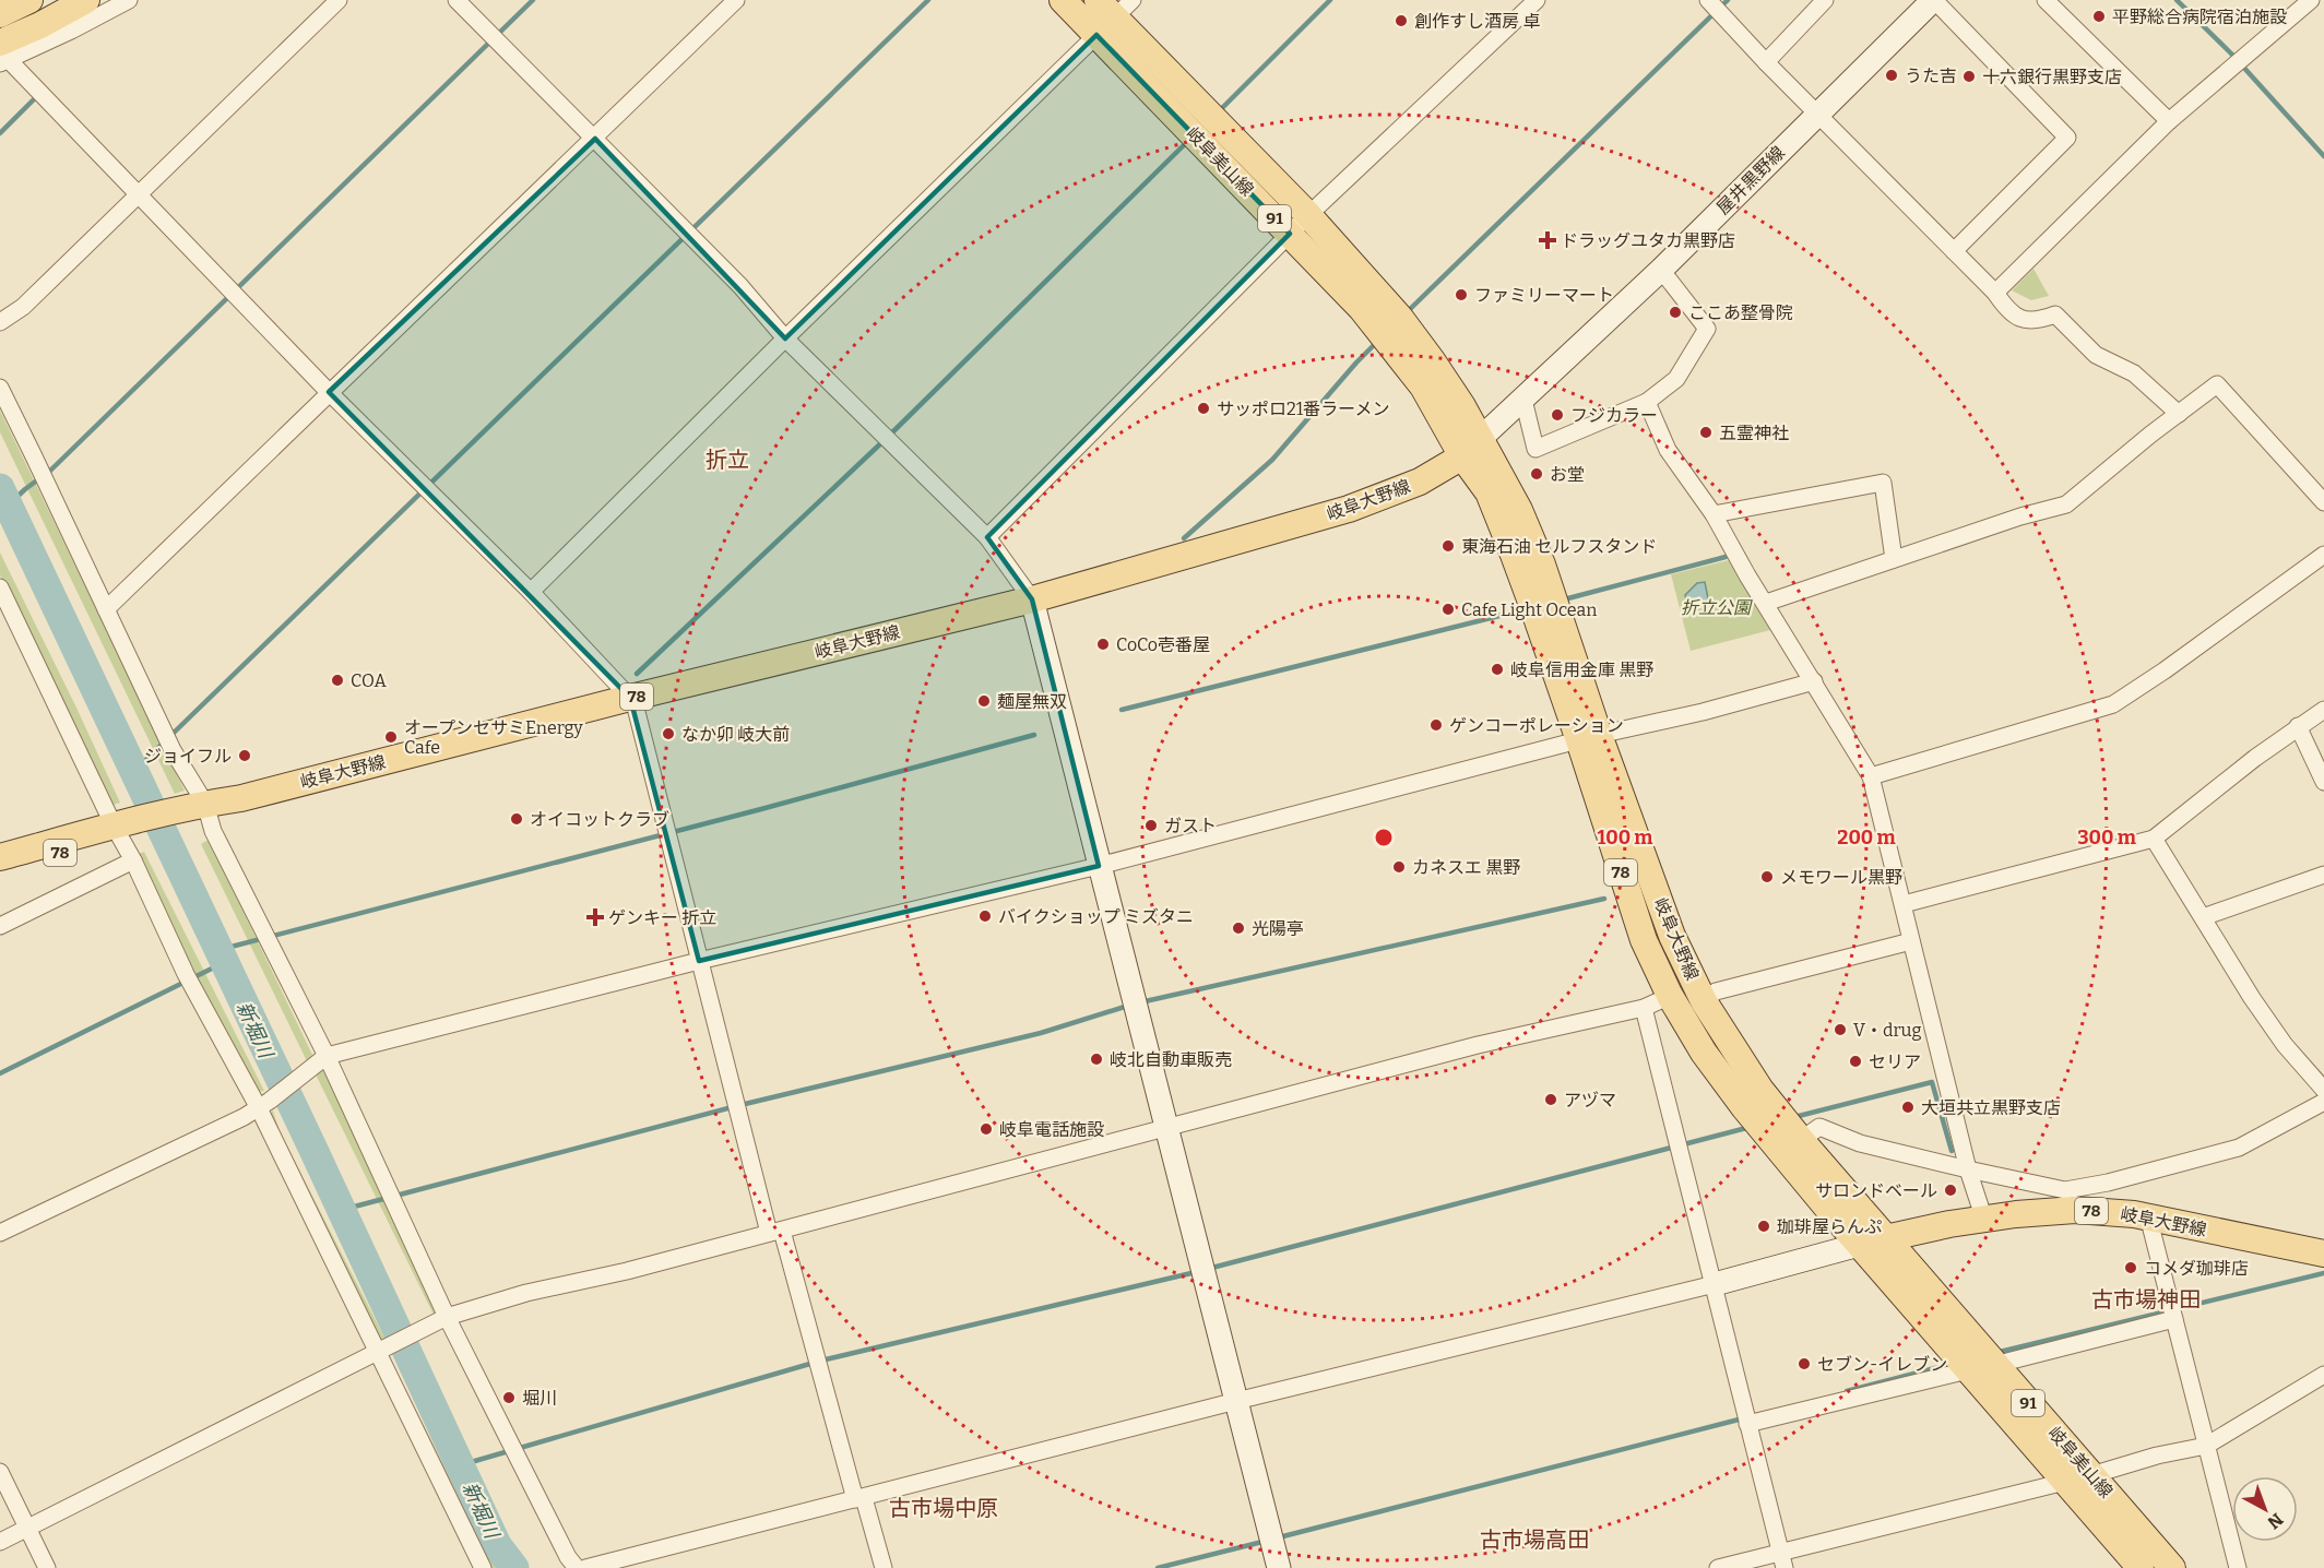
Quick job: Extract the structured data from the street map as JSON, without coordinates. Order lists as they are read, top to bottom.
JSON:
{
  "streets": {
    "main road": [
      "岐阜美山線",
      "91",
      "岐阜大野線",
      "78"
    ],
    "street": ["屋井黒野線"]
  },
  "crossings": [
    ["岐阜美山線", "屋井黒野線"],
    ["岐阜美山線", "岐阜大野線"],
    ["屋井黒野線", "岐阜大野線"]
  ],
  "districts": [
    "折立",
    "古市場神田",
    "古市場中原",
    "古市場高田"
  ],
  "water": ["新堀川"],
  "parks": ["折立公園"],
  "places": {
    "other": [
      "平野総合病院宿泊施設",
      "創作すし酒房 卓",
      "うた吉",
      "十六銀行黒野支店",
      "ファミリーマート",
      "ここあ整骨院",
      "サッポロ21番ラーメン",
      "フジカラー",
      "五霊神社",
      "お堂",
      "東海石油 セルフスタンド",
      "Cafe Light Ocean",
      "CoCo壱番屋",
      "岐阜信用金庫 黒野",
      "COA",
      "麺屋無双",
      "ゲンコーポレーション",
      "なか卯 岐大前",
      "オープンセサミEnergy Cafe",
      "ジョイフル",
      "オイコットクラブ",
      "ガスト",
      "カネスエ 黒野",
      "メモワール黒野",
      "バイクショップ ミズタニ",
      "光陽亭",
      "V・drug",
      "岐北自動車販売",
      "セリア",
      "アヅマ",
      "大垣共立黒野支店",
      "岐阜電話施設",
      "サロンドベール",
      "珈琲屋らんぷ",
      "コメダ珈琲店",
      "セブン-イレブン",
      "堀川"
    ],
    "health": ["ドラッグユタカ黒野店", "ゲンキー 折立"]
  },
  "north": "bottom right",
  "rings": ["100 m", "200 m", "300 m"]
}
